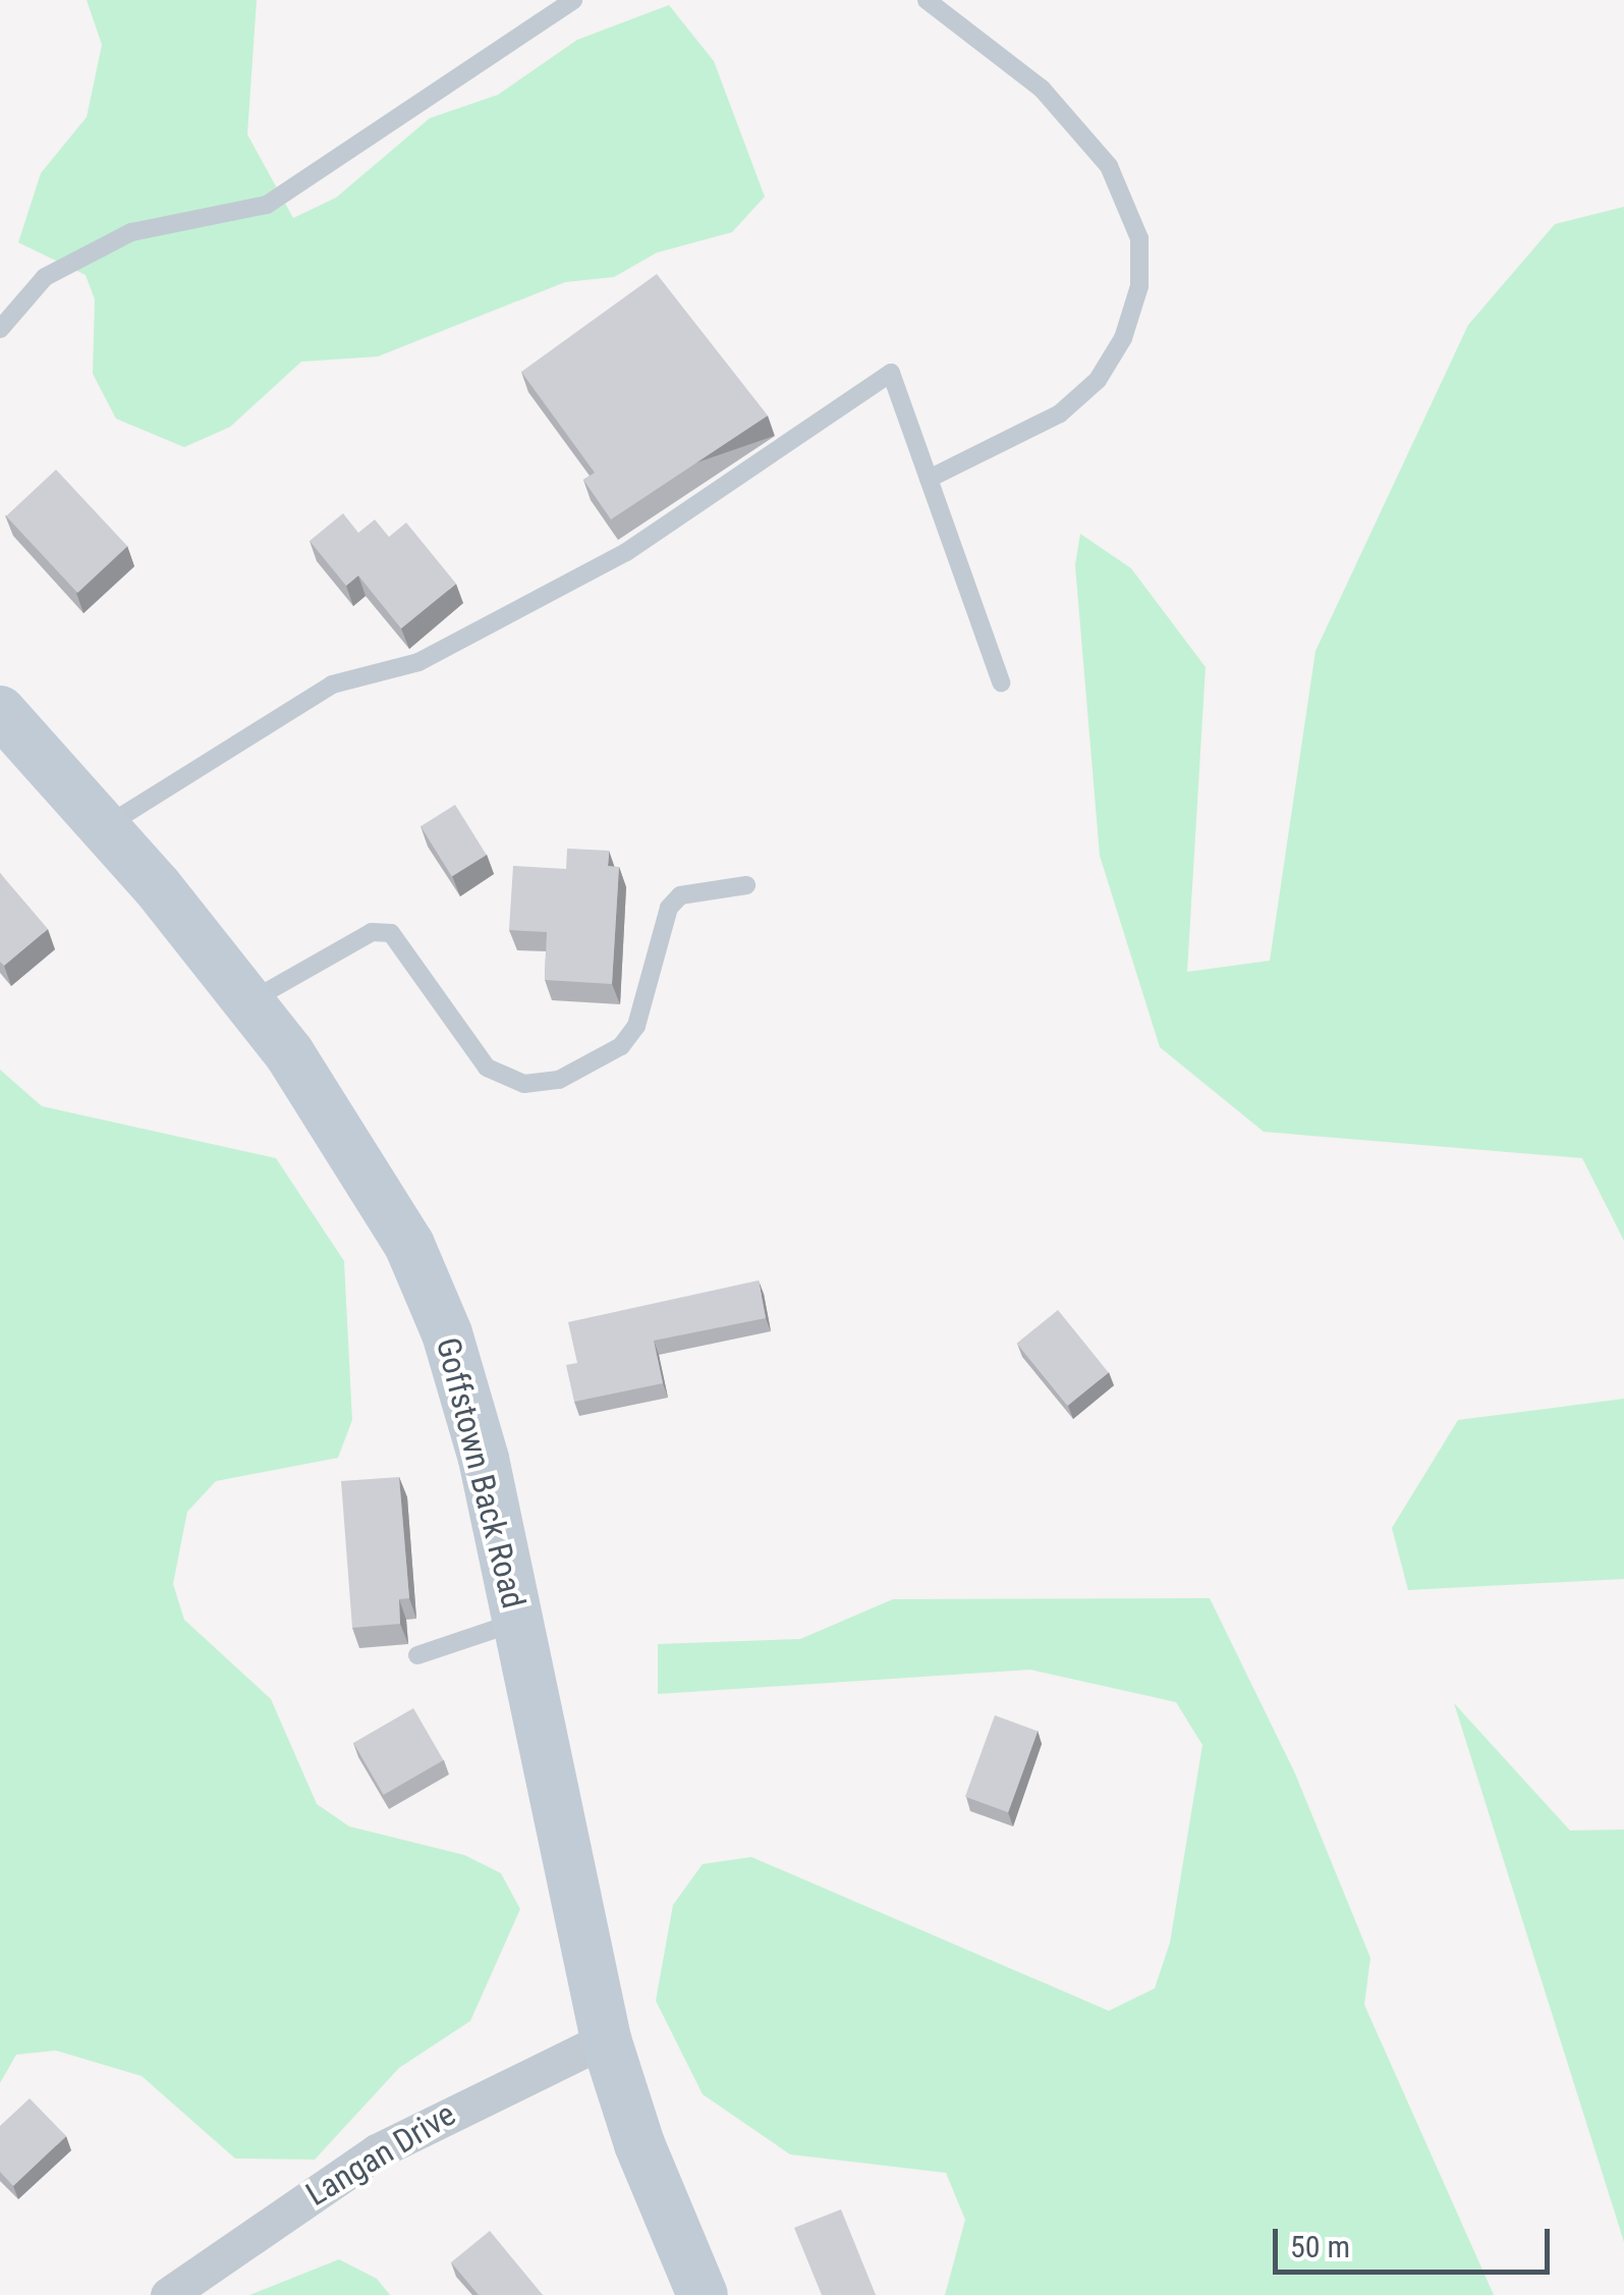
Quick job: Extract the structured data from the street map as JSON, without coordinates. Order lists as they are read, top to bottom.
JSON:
{
  "streets": {
    "main road": ["Goffstown Back Road"],
    "street": ["Langan Drive"]
  },
  "crossings": [
    ["Goffstown Back Road", "Langan Drive"]
  ],
  "scale_bar": "50 m"
}
